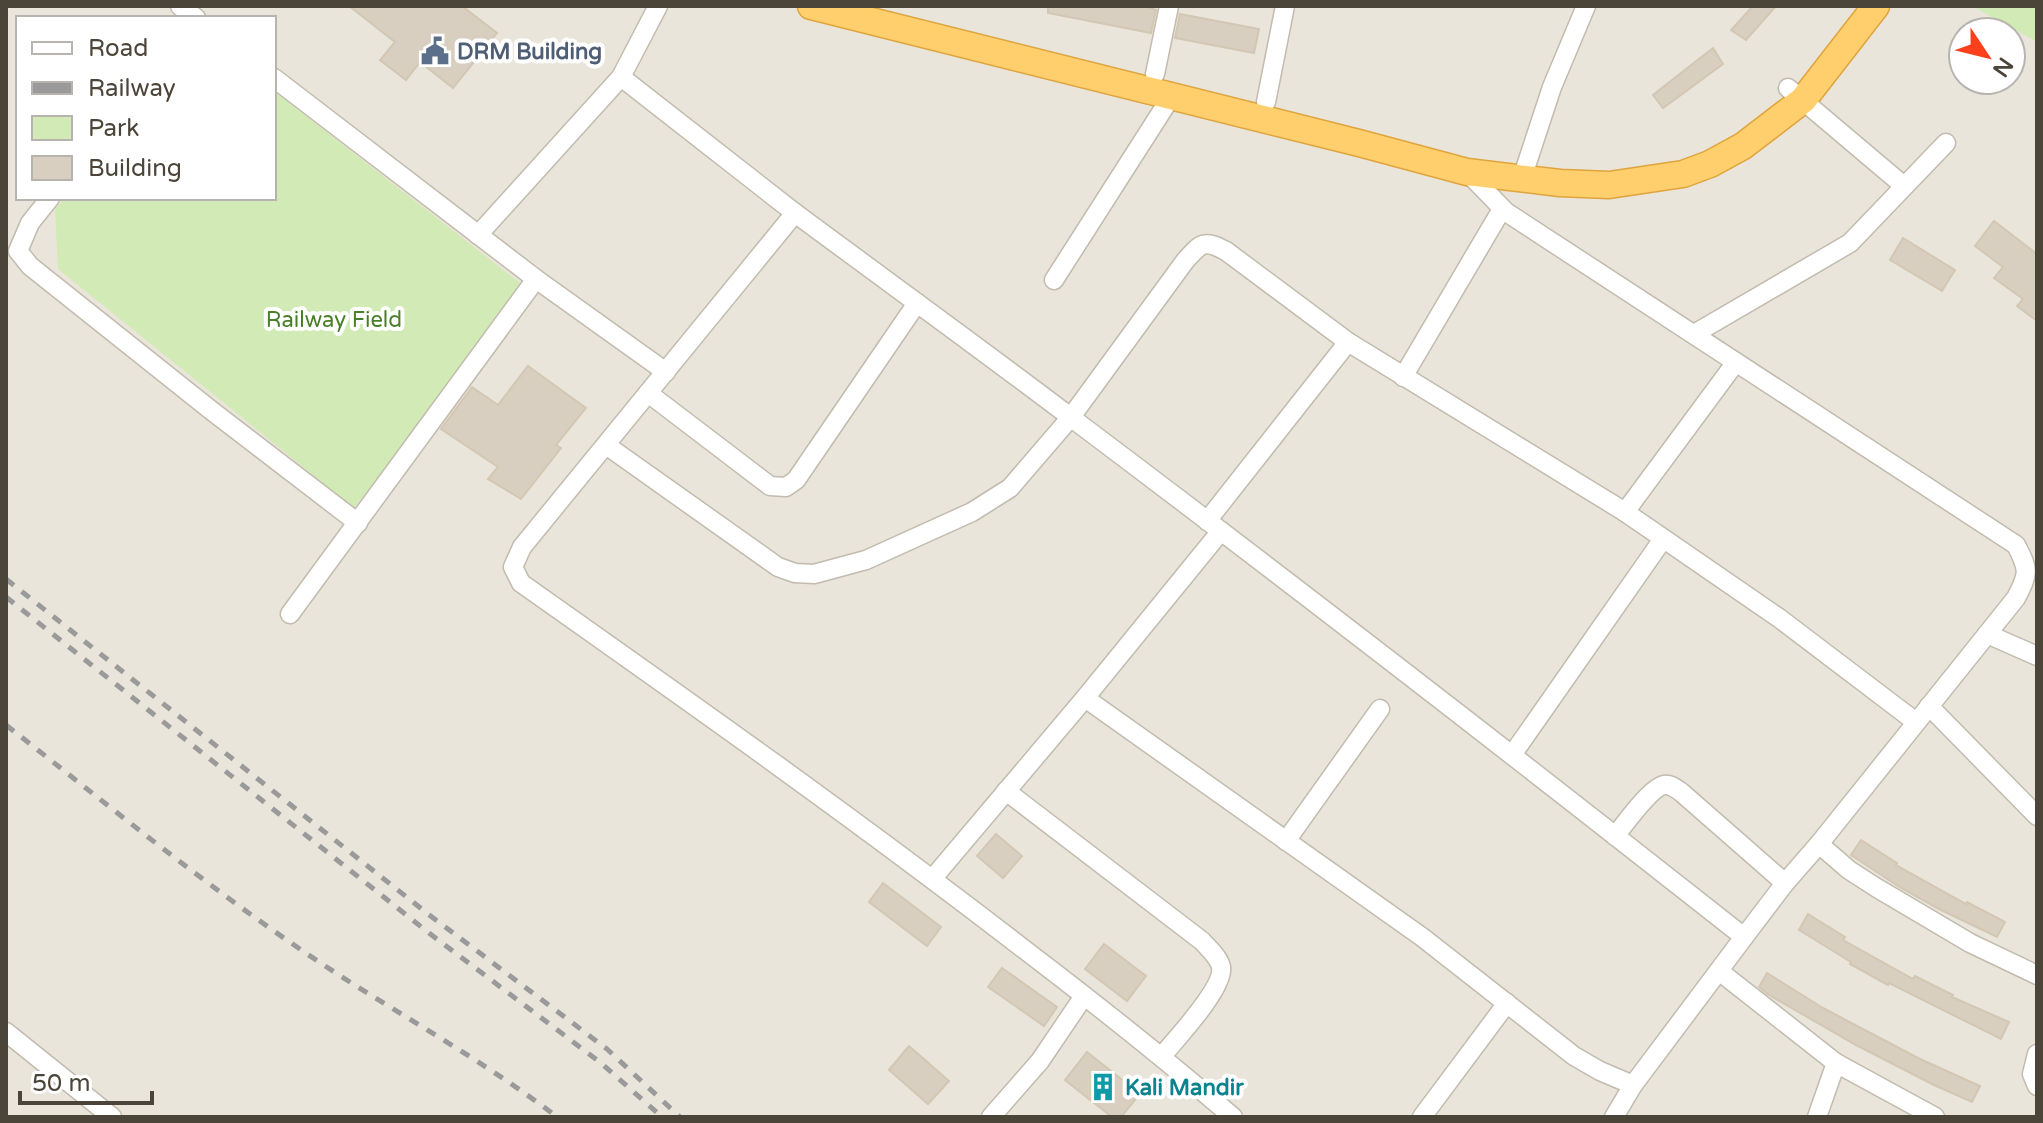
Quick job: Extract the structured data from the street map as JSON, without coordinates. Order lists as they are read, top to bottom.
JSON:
{
  "parks": ["Railway Field"],
  "places": {
    "public building": ["DRM Building"],
    "building": ["Kali Mandir"]
  },
  "legend": [
    "Road",
    "Railway",
    "Park",
    "Building"
  ],
  "scale_bar": "50 m",
  "north": "bottom right"
}
